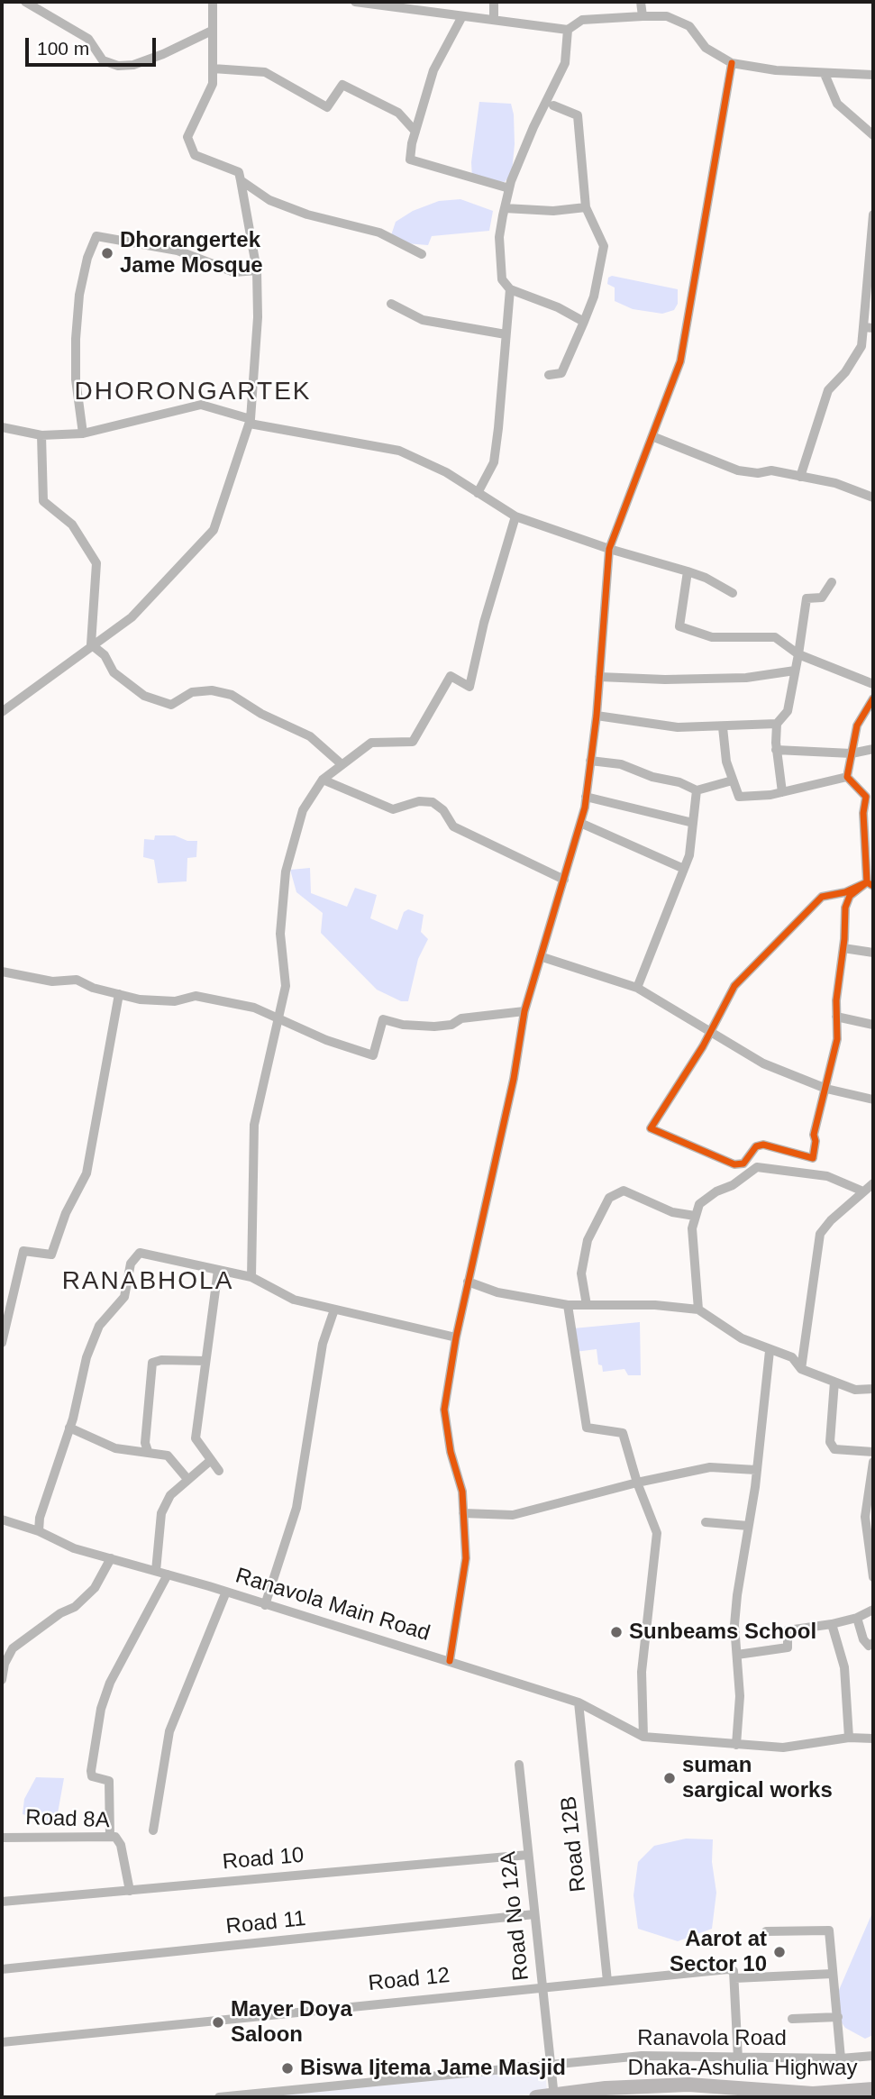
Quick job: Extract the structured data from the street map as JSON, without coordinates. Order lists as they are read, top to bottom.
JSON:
{
  "streets": {
    "highway": ["Dhaka-Ashulia Highway"],
    "street": [
      "Ranavola Main Road",
      "Road 8A",
      "Road 12B",
      "Road 10",
      "Road No 12A",
      "Road 11",
      "Road 12",
      "Ranavola Road"
    ]
  },
  "crossings": [
    ["Ranavola Main Road", "Road 12B"],
    ["Road 8A", "Road 10"],
    ["Road 12B", "Road 12"],
    ["Road 10", "Road No 12A"],
    ["Road No 12A", "Road 11"],
    ["Road No 12A", "Road 12"],
    ["Road No 12A", "Ranavola Road"],
    ["Road No 12A", "Dhaka-Ashulia Highway"]
  ],
  "districts": ["DHORONGARTEK", "RANABHOLA"],
  "places": [
    "Dhorangertek Jame Mosque",
    "Sunbeams School",
    "suman sargical works",
    "Aarot at Sector 10",
    "Mayer Doya Saloon",
    "Biswa Ijtema Jame Masjid"
  ],
  "scale_bar": "100 m"
}
